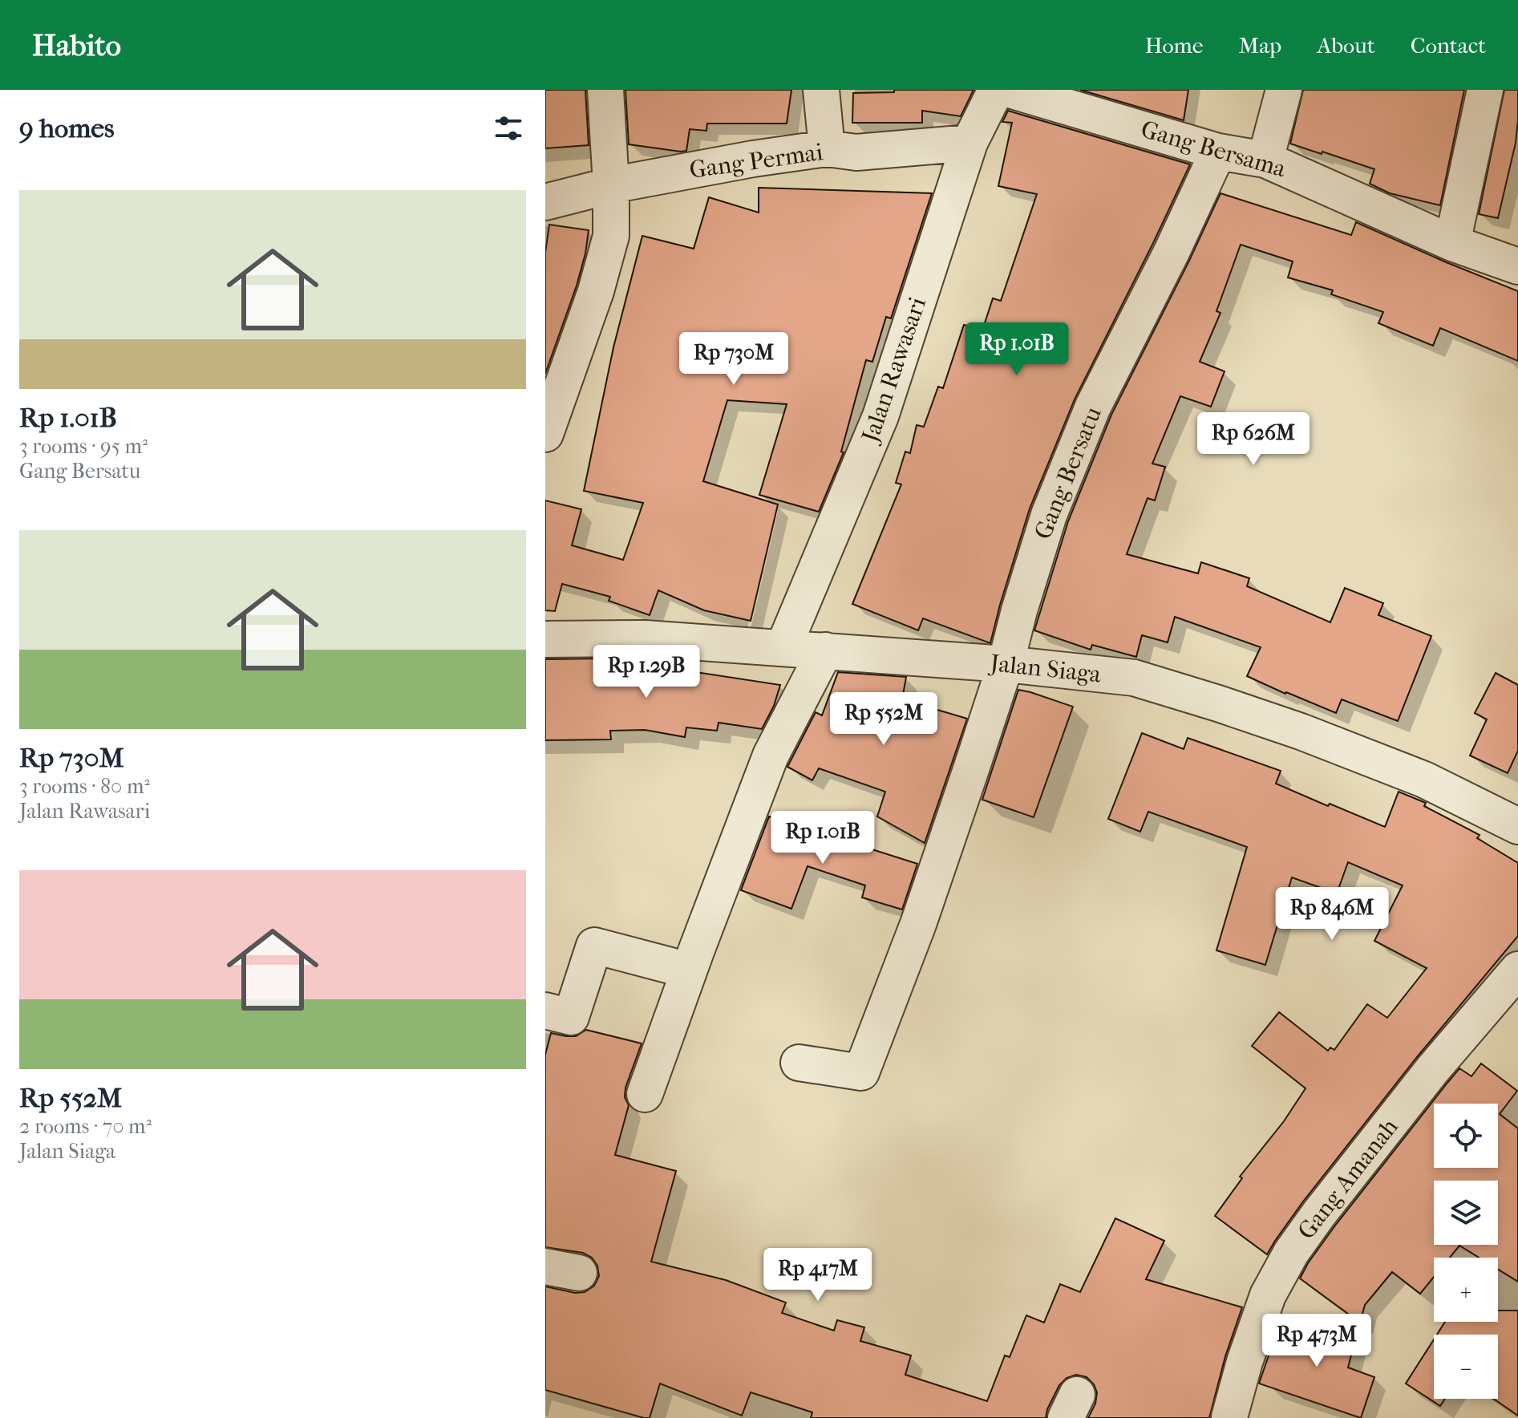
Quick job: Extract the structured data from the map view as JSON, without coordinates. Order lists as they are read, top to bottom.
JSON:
{
  "streets": {
    "street": [
      "Gang Bersama",
      "Gang Permai",
      "Jalan Rawasari",
      "Gang Bersatu",
      "Jalan Siaga",
      "Gang Amanah"
    ]
  },
  "crossings": [
    ["Gang Bersama", "Gang Bersatu"],
    ["Gang Permai", "Jalan Rawasari"],
    ["Jalan Rawasari", "Jalan Siaga"],
    ["Gang Bersatu", "Jalan Siaga"]
  ],
  "page": {
    "header": "Habito",
    "nav": [
      "Home",
      "Map",
      "About",
      "Contact"
    ],
    "heading": "9 homes",
    "list": [
      {
        "name": "Rp 1.01B",
        "note": "3 rooms · 95 m² · Gang Bersatu"
      },
      {
        "name": "Rp 730M",
        "note": "3 rooms · 80 m² · Jalan Rawasari"
      },
      {
        "name": "Rp 552M",
        "note": "2 rooms · 70 m² · Jalan Siaga"
      }
    ],
    "price": [
      "Rp 1.01B",
      "Rp 730M",
      "Rp 626M",
      "Rp 1.29B",
      "Rp 552M",
      "Rp 1.01B",
      "Rp 846M",
      "Rp 417M",
      "Rp 473M"
    ],
    "map_buttons": ["+", "−"]
  }
}
